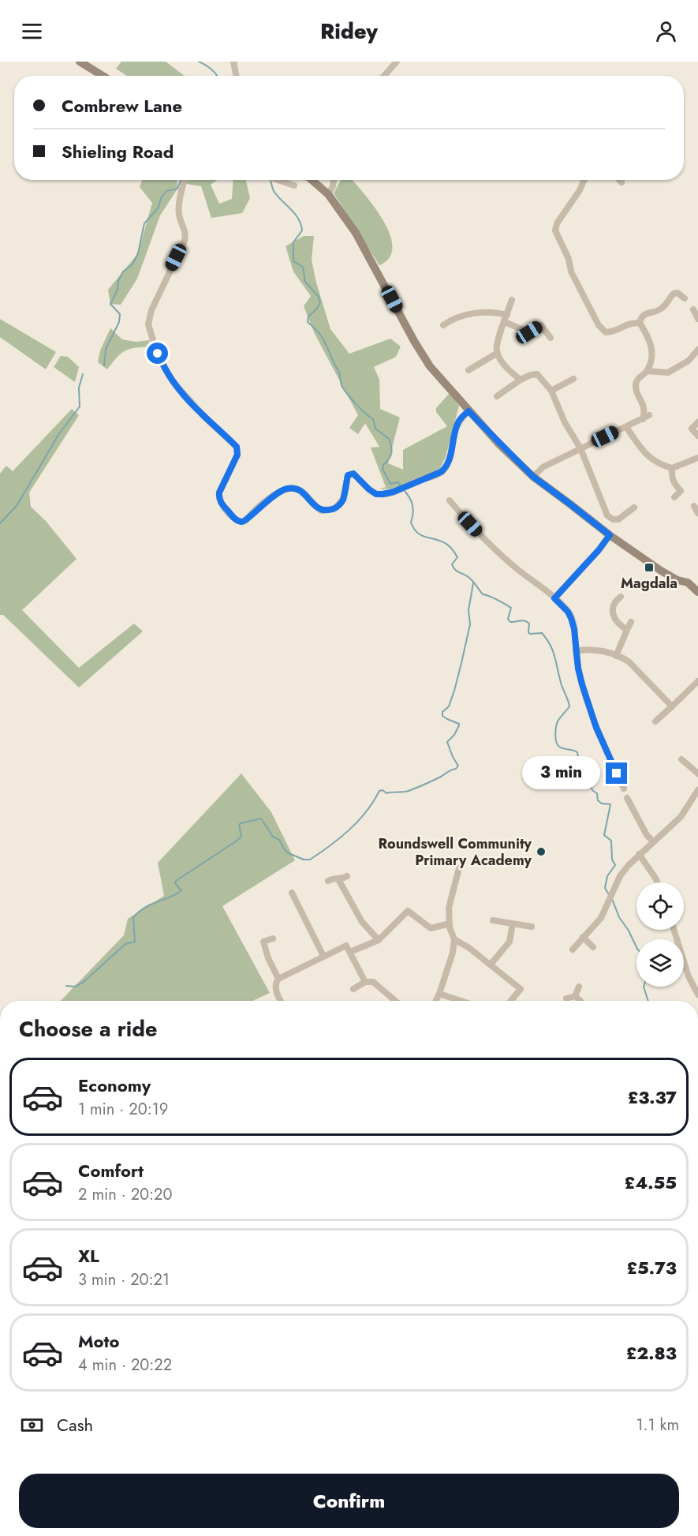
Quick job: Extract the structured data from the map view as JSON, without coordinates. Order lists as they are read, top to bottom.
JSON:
{
  "places": {
    "transit": ["Magdala"],
    "other": ["Roundswell Community Primary Academy"]
  },
  "page": {
    "header": "Ridey",
    "banner": ["Combrew Lane", "Shieling Road"],
    "bubble": "3 min",
    "heading": "Choose a ride",
    "list": [
      {
        "name": "Economy",
        "note": "1 min · 20:19",
        "value": "£3.37"
      },
      {
        "name": "Comfort",
        "note": "2 min · 20:20",
        "value": "£4.55"
      },
      {
        "name": "XL",
        "note": "3 min · 20:21",
        "value": "£5.73"
      },
      {
        "name": "Moto",
        "note": "4 min · 20:22",
        "value": "£2.83"
      }
    ],
    "pay": ["Cash", "1.1 km"],
    "buttons": "Confirm"
  }
}
